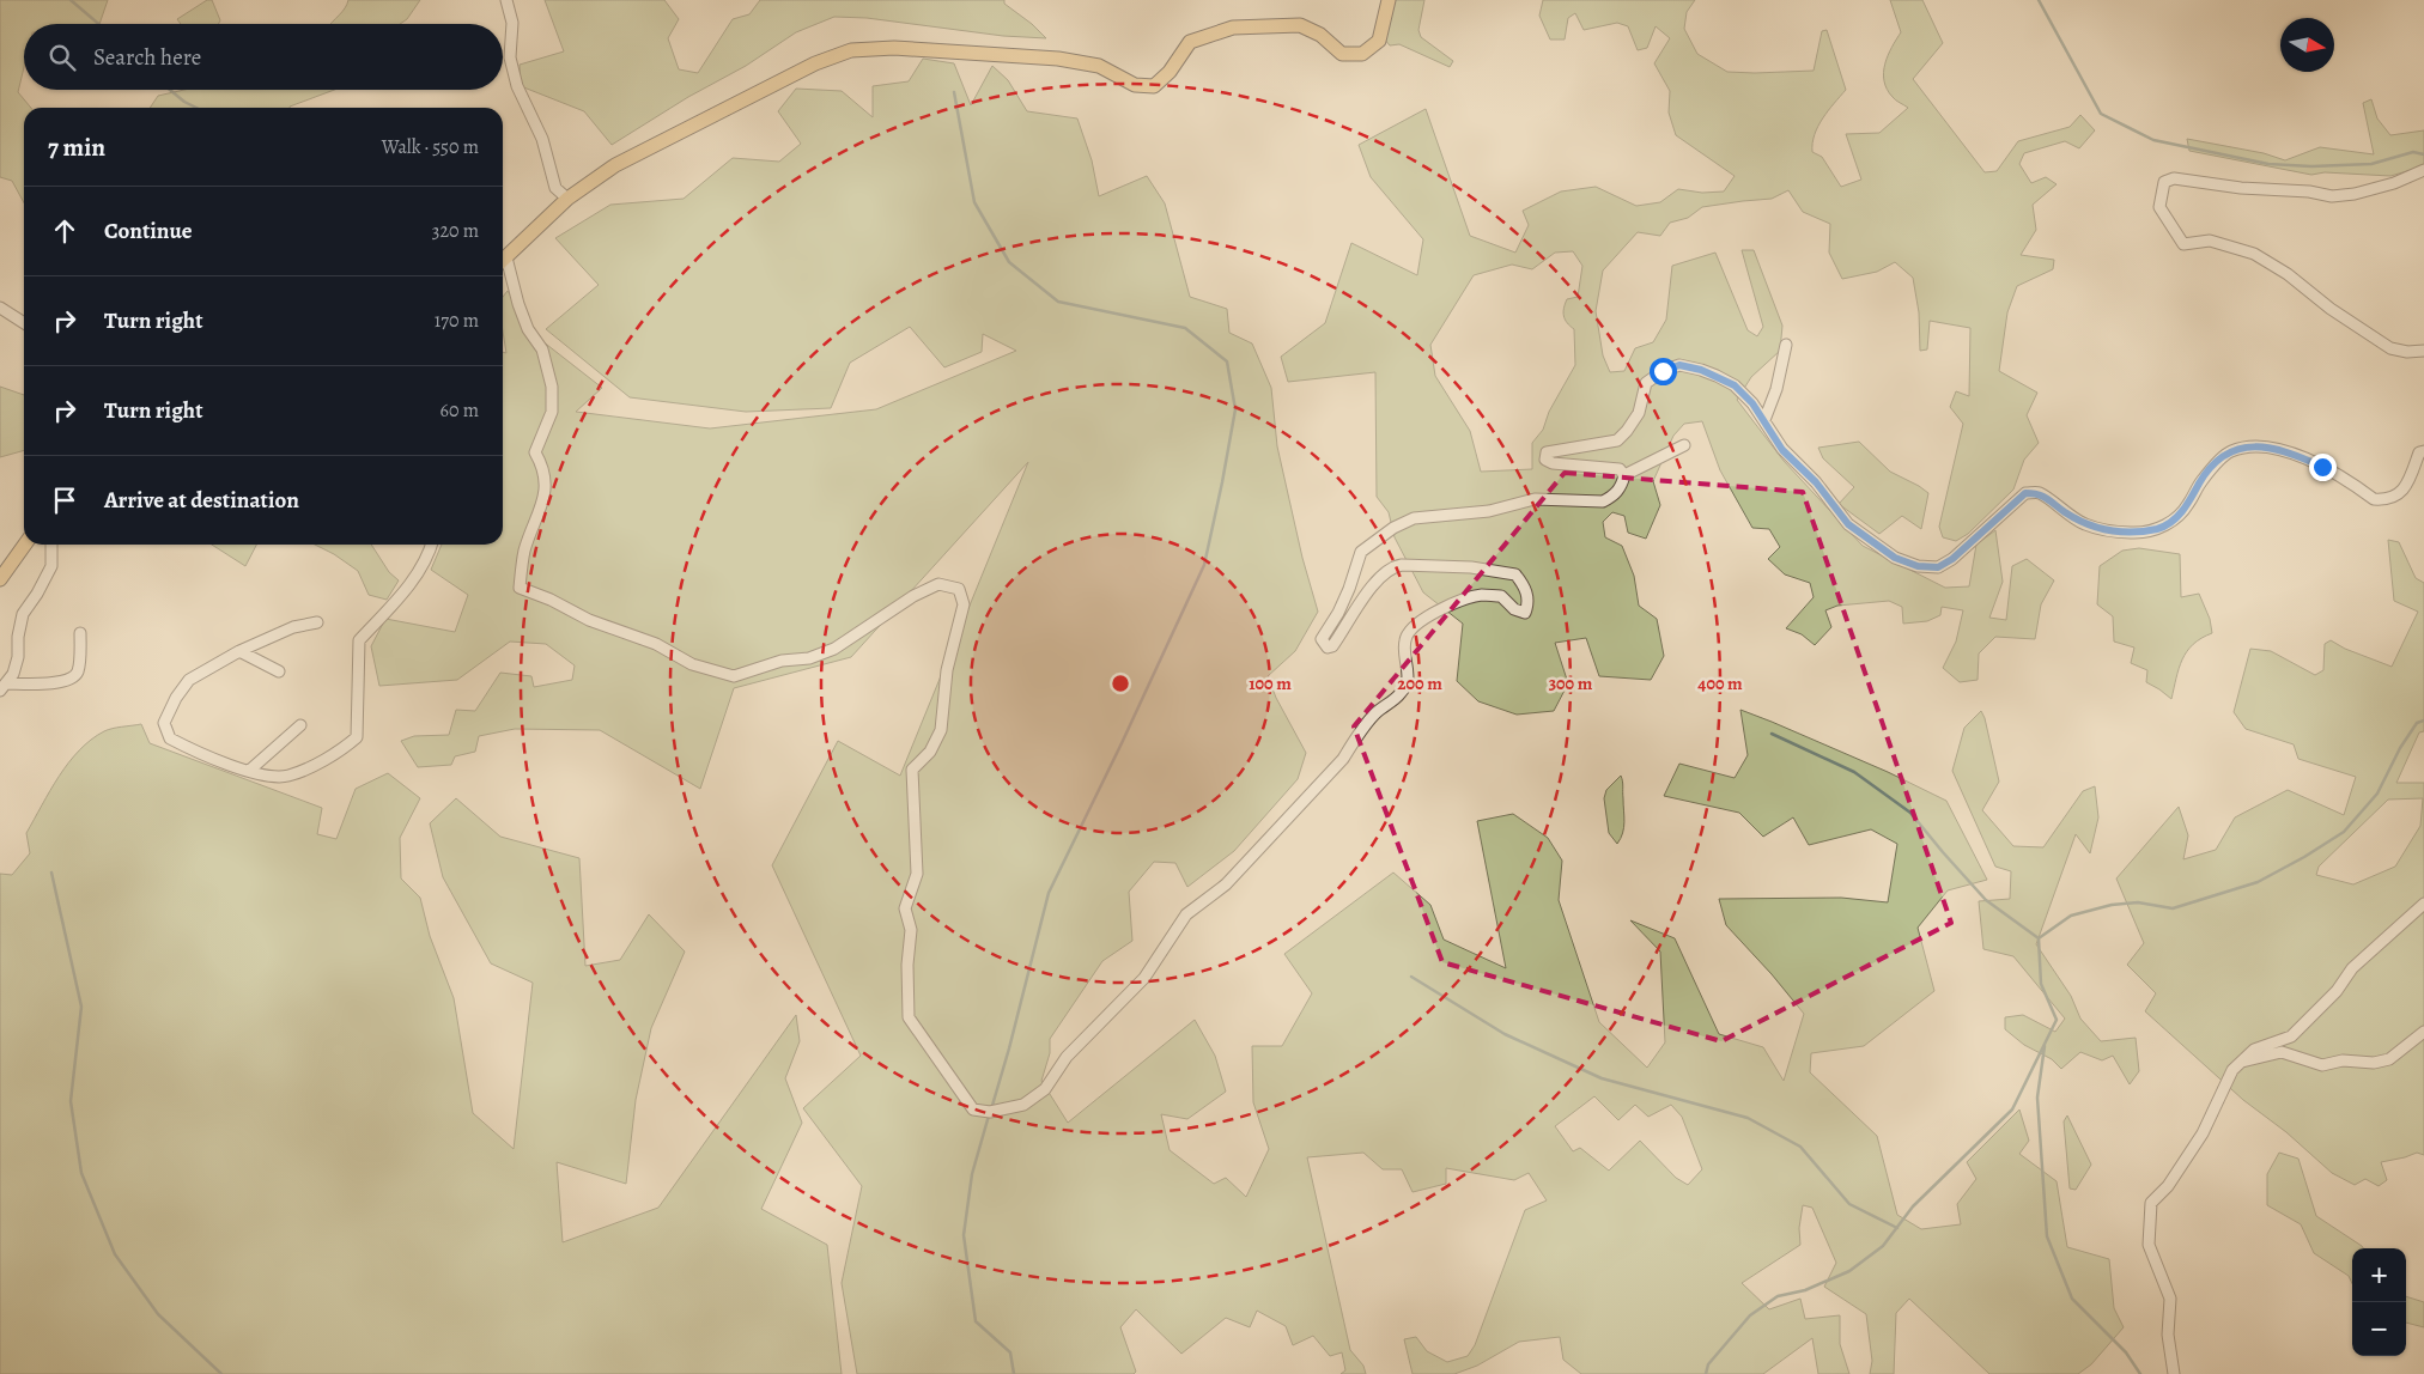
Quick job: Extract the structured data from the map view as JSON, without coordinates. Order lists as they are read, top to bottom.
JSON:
{
  "north": "right",
  "page": {
    "search": "Search here",
    "heading": ["7 min", "Walk · 550 m"],
    "list": [
      ["Continue", "320 m"],
      ["Turn right", "170 m"],
      ["Turn right", "60 m"],
      "Arrive at destination"
    ],
    "map_buttons": ["+", "−"]
  },
  "rings": [
    "100 m",
    "200 m",
    "300 m",
    "400 m"
  ]
}
